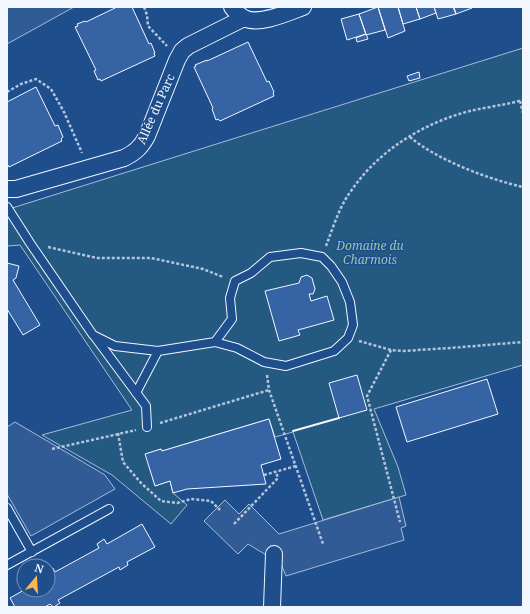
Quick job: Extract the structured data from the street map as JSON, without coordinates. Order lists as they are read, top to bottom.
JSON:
{
  "streets": {
    "street": ["Allée du Parc"]
  },
  "parks": ["Domaine du Charmois"],
  "north": "top"
}
